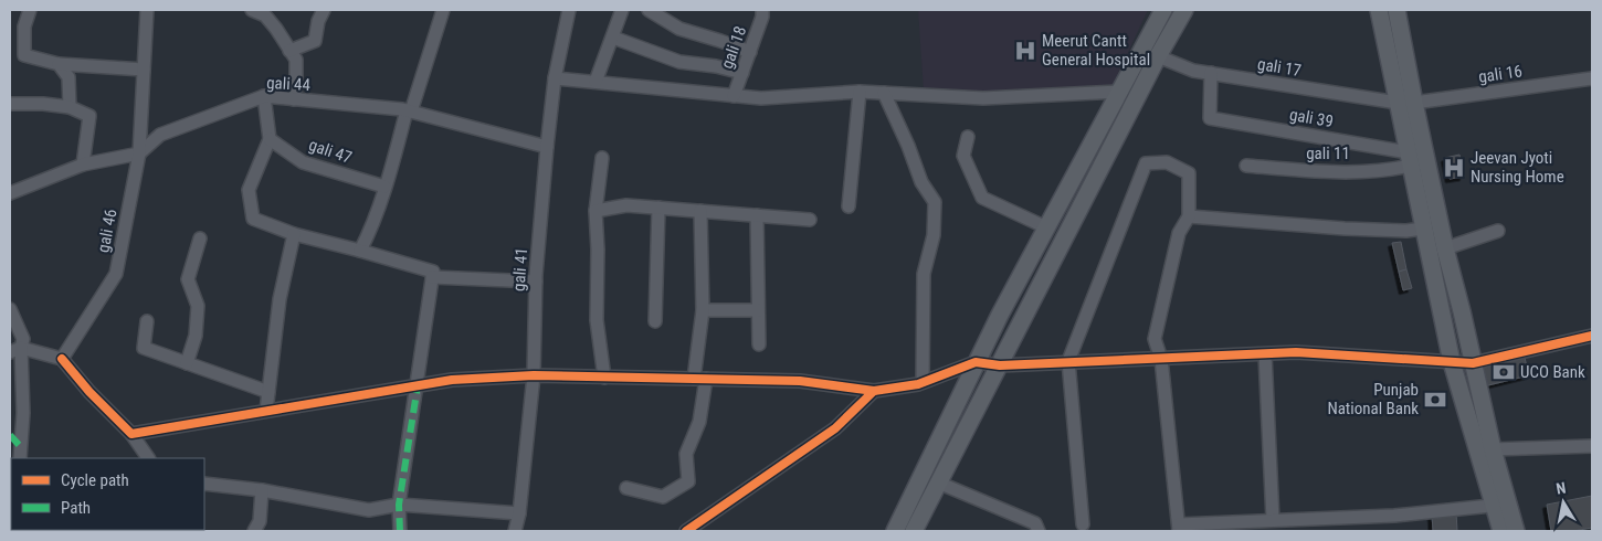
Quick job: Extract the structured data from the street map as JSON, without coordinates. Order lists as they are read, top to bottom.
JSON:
{
  "streets": {
    "street": [
      "gali 18",
      "gali 17",
      "gali 16",
      "gali 44",
      "gali 39",
      "gali 47",
      "gali 11",
      "gali 46",
      "gali 41"
    ]
  },
  "crossings": [
    ["gali 17", "gali 16"],
    ["gali 17", "gali 39"],
    ["gali 44", "gali 46"],
    ["gali 44", "gali 41"],
    ["gali 39", "gali 11"]
  ],
  "places": {
    "hospital": ["Meerut Cantt General Hospital", "Jeevan Jyoti Nursing Home"],
    "bank": ["UCO Bank", "Punjab National Bank"]
  },
  "legend": ["Cycle path", "Path"],
  "north": "top"
}
